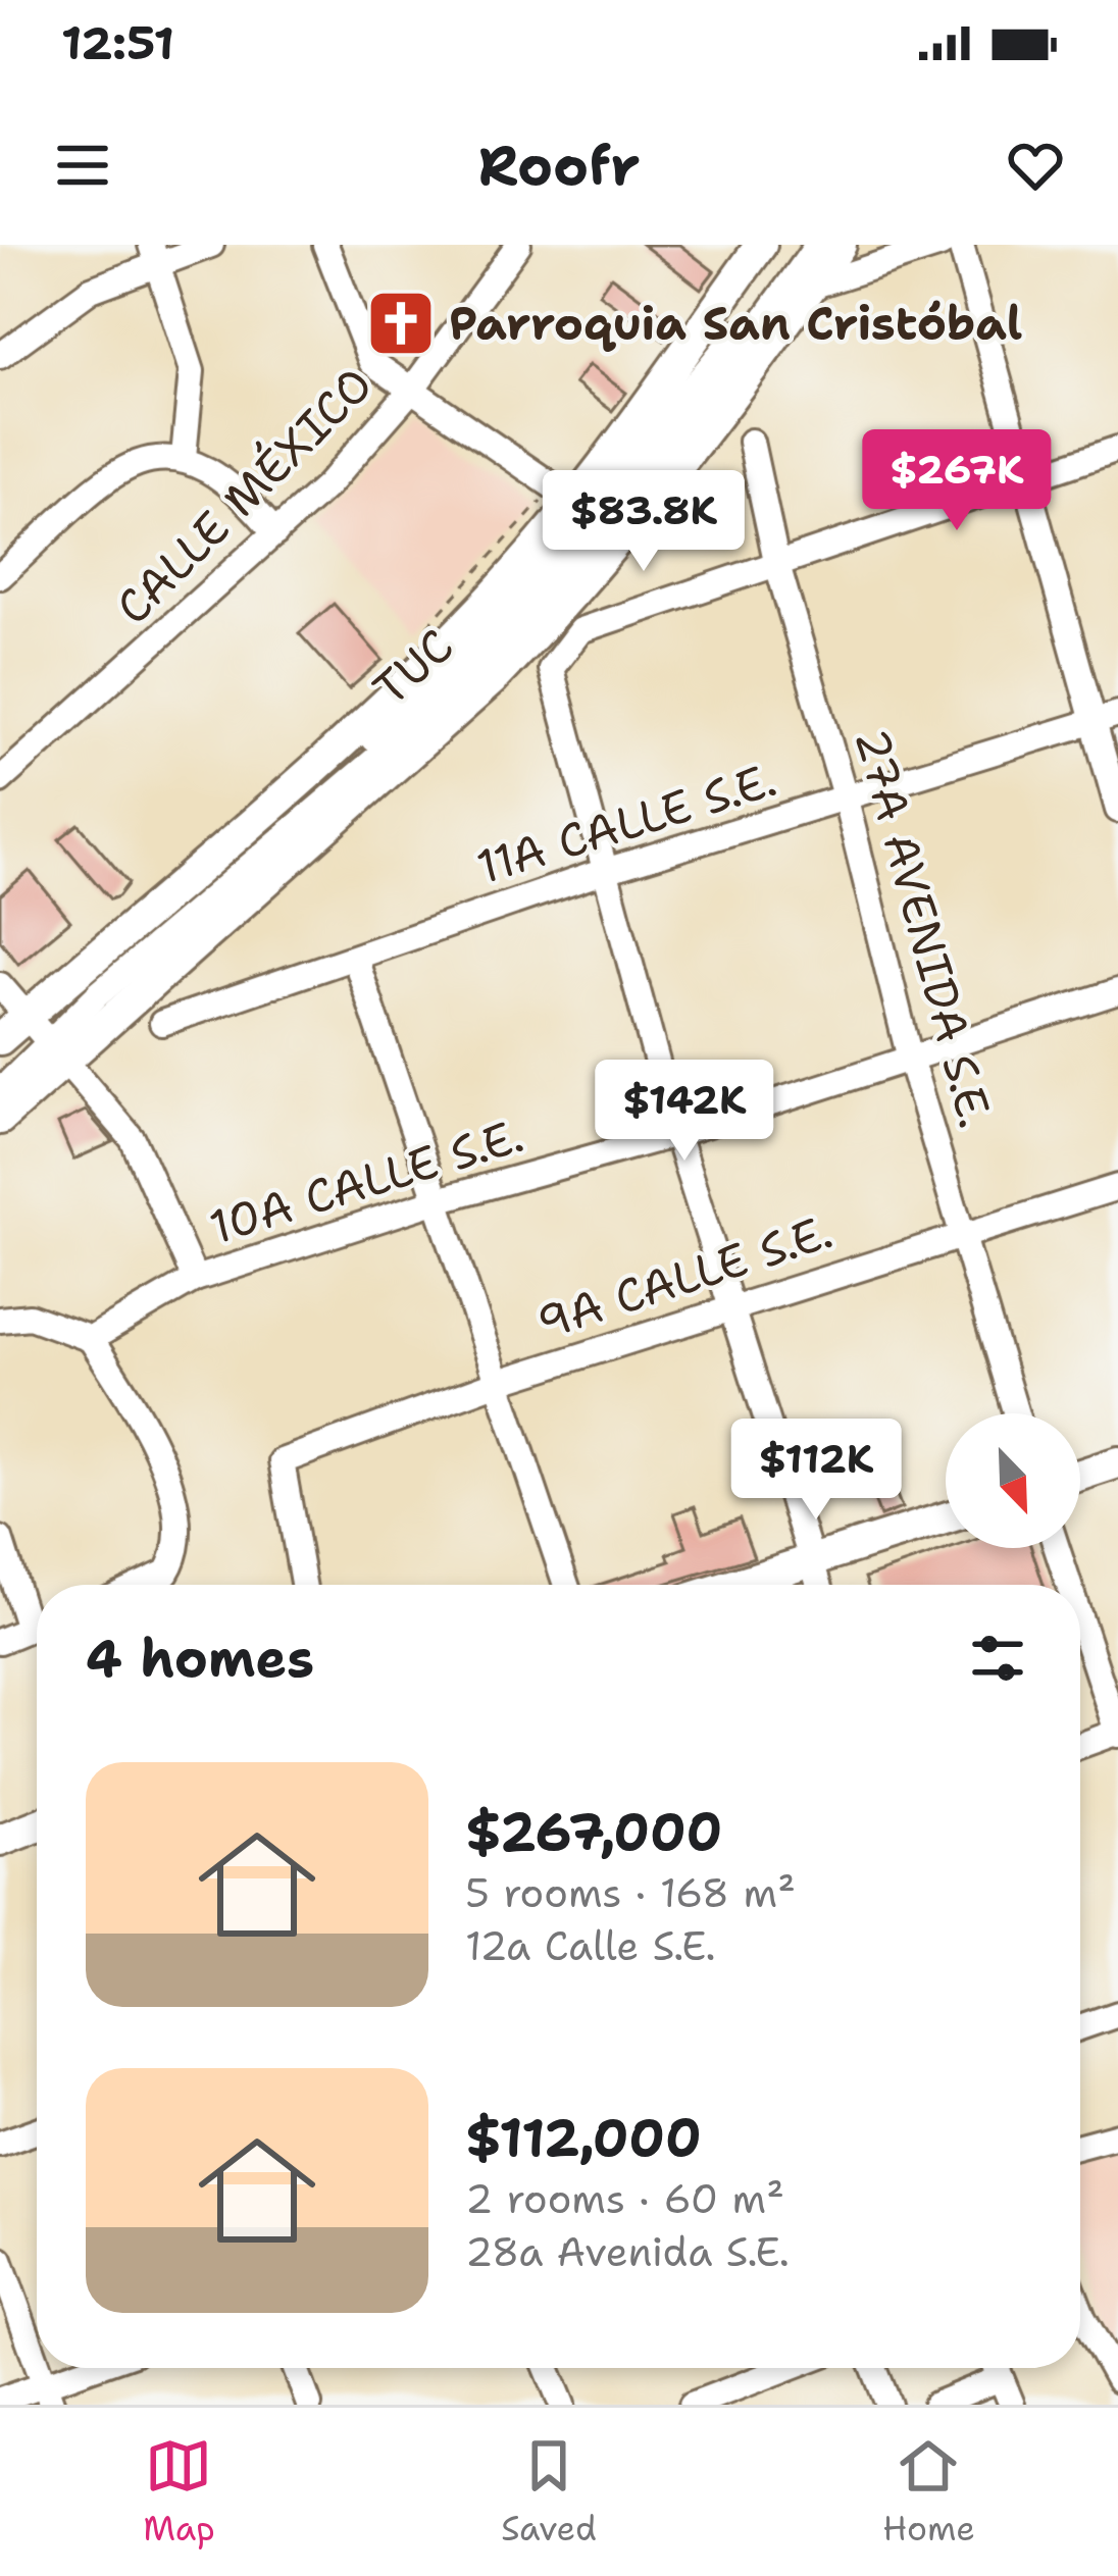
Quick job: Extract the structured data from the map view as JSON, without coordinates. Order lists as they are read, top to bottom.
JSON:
{
  "streets": {
    "street": [
      "CALLE MÉXICO",
      "TUC",
      "11A CALLE S.E.",
      "27A AVENIDA S.E.",
      "10A CALLE S.E.",
      "9A CALLE S.E."
    ]
  },
  "crossings": [
    ["11A CALLE S.E.", "27A AVENIDA S.E."],
    ["27A AVENIDA S.E.", "10A CALLE S.E."],
    ["27A AVENIDA S.E.", "9A CALLE S.E."]
  ],
  "places": {
    "church": ["Parroquia San Cristóbal"]
  },
  "north": "bottom right",
  "page": {
    "status": "12:51",
    "header": "Roofr",
    "price": [
      "$267K",
      "$83.8K",
      "$142K",
      "$112K"
    ],
    "heading": "4 homes",
    "list": [
      {
        "name": "$267,000",
        "note": "5 rooms · 168 m² · 12a Calle S.E."
      },
      {
        "name": "$112,000",
        "note": "2 rooms · 60 m² · 28a Avenida S.E."
      }
    ],
    "tabs": ["Map", "Saved", "Home"]
  }
}
